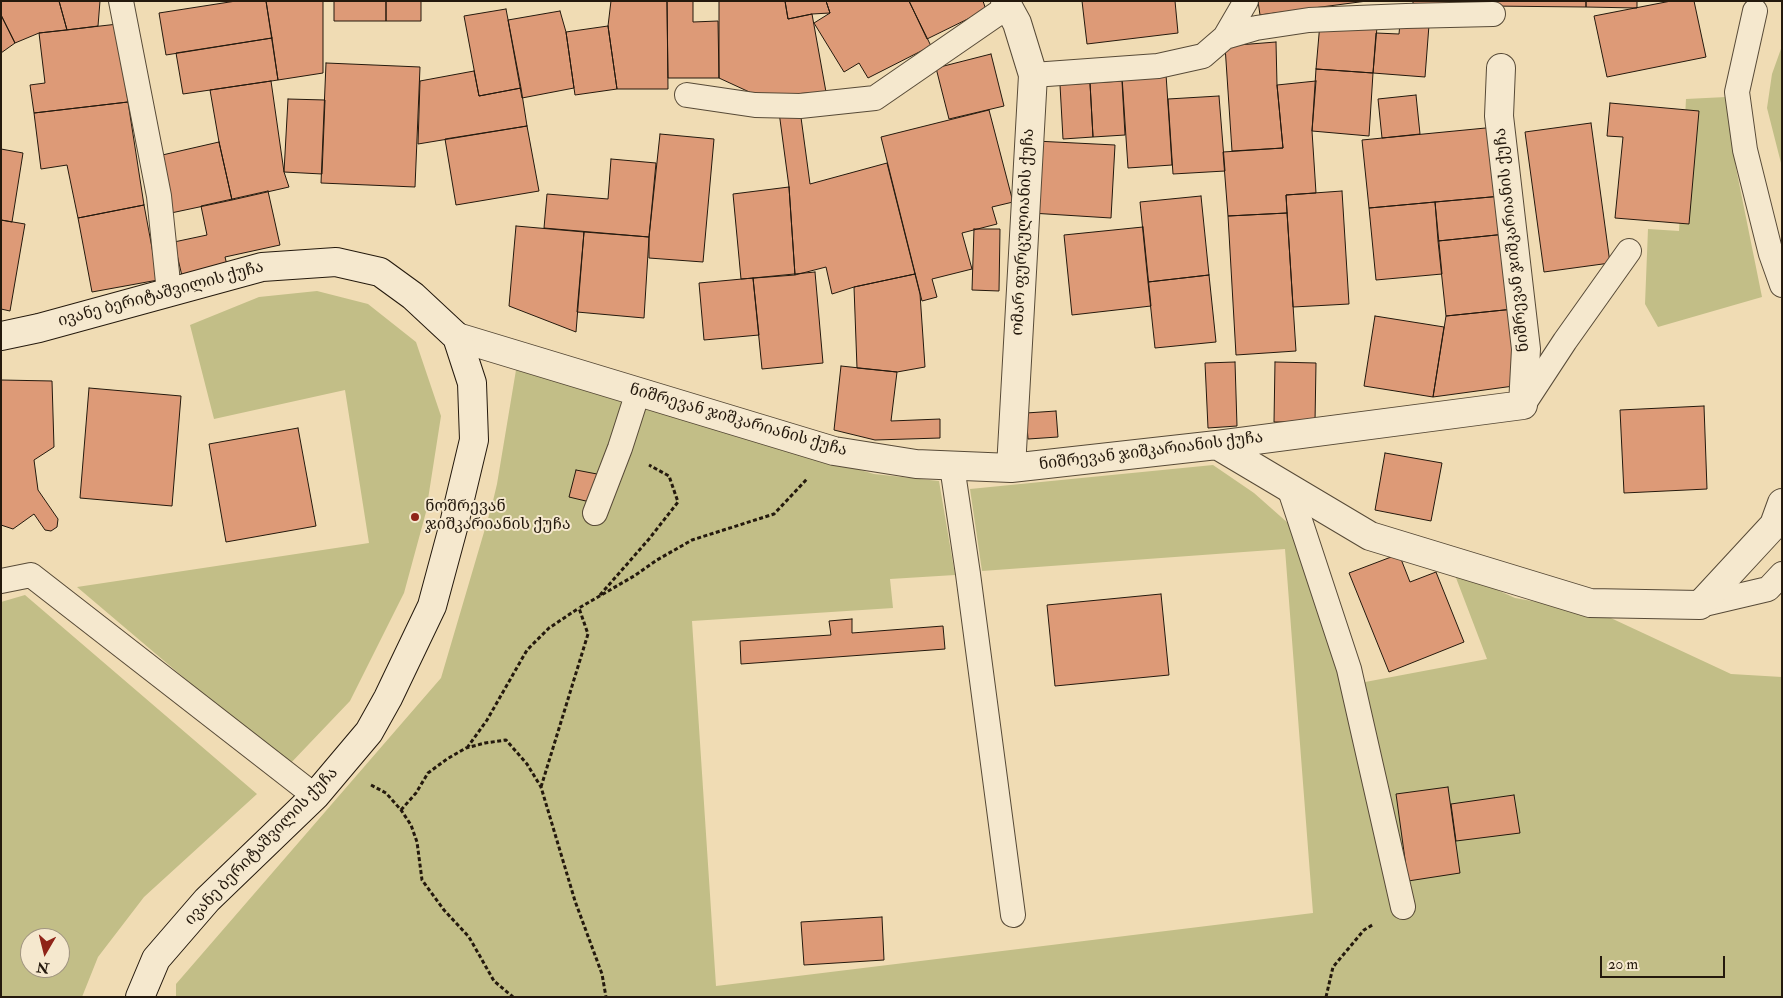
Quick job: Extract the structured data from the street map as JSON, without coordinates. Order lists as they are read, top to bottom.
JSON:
{
  "streets": {
    "street": ["ომარ ფურცულიანის ქუჩა", "ნიშრევან ჯიშკარიანის ქუჩა", "ივანე ბერიტაშვილის ქუჩა"]
  },
  "crossings": [
    ["ომარ ფურცულიანის ქუჩა", "ნიშრევან ჯიშკარიანის ქუჩა"],
    ["ნიშრევან ჯიშკარიანის ქუჩა", "ივანე ბერიტაშვილის ქუჩა"]
  ],
  "places": ["ნოშრევან ჯიშკარიანის ქუჩა"],
  "scale_bar": "20 m",
  "north": "bottom"
}
